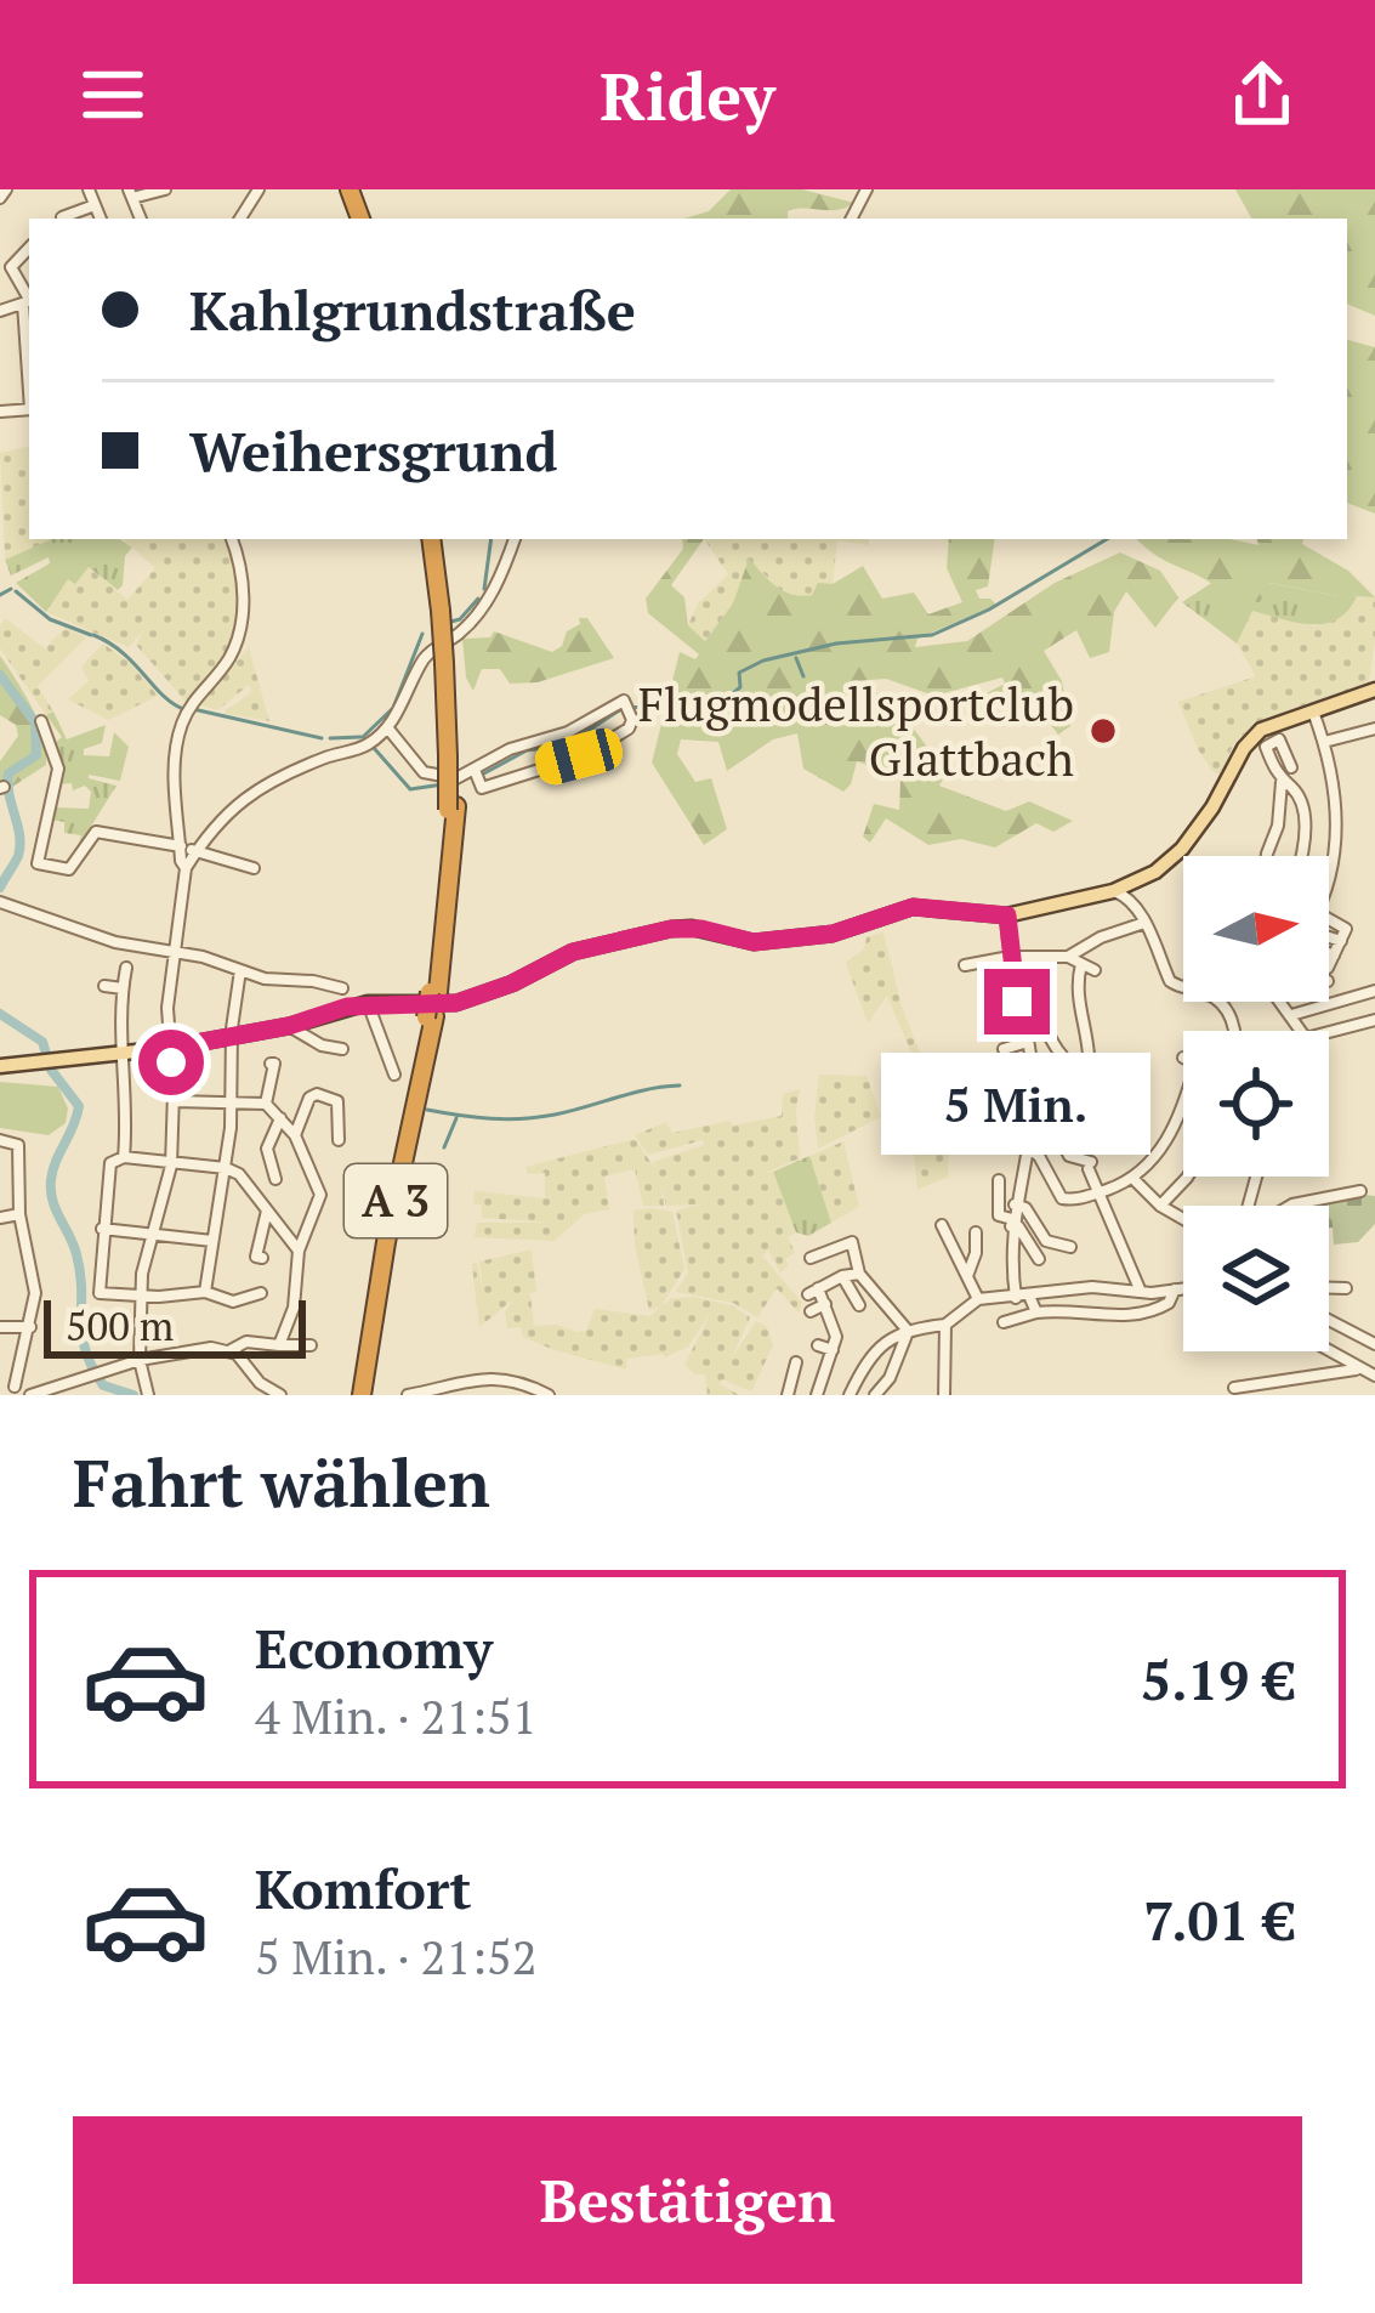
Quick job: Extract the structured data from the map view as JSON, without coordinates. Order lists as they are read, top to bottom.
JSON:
{
  "streets": {
    "highway": ["A 3"]
  },
  "places": ["Flugmodellsportclub Glattbach"],
  "scale_bar": "500 m",
  "north": "right",
  "page": {
    "header": "Ridey",
    "banner": ["Kahlgrundstraße", "Weihersgrund"],
    "bubble": "5 Min.",
    "scale": "500 m",
    "heading": "Fahrt wählen",
    "list": [
      {
        "name": "Economy",
        "note": "4 Min. · 21:51",
        "value": "5.19 €"
      },
      {
        "name": "Komfort",
        "note": "5 Min. · 21:52",
        "value": "7.01 €"
      }
    ],
    "buttons": "Bestätigen"
  }
}
